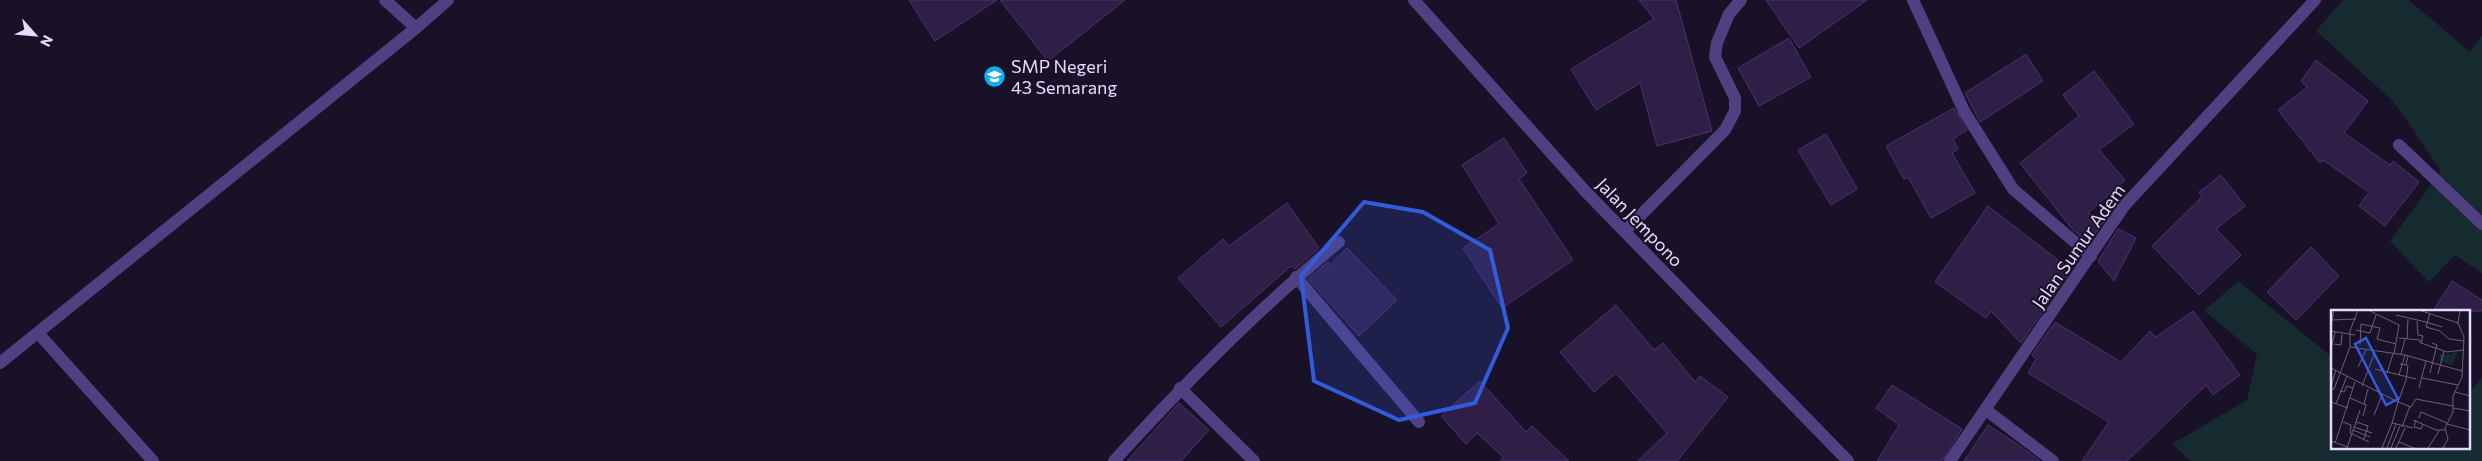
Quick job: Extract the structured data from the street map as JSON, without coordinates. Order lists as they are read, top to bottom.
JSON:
{
  "streets": {
    "street": ["Jalan Jempono", "Jalan Sumur Adem"]
  },
  "places": {
    "school or university": ["SMP Negeri 43 Semarang"]
  },
  "north": "bottom right"
}
